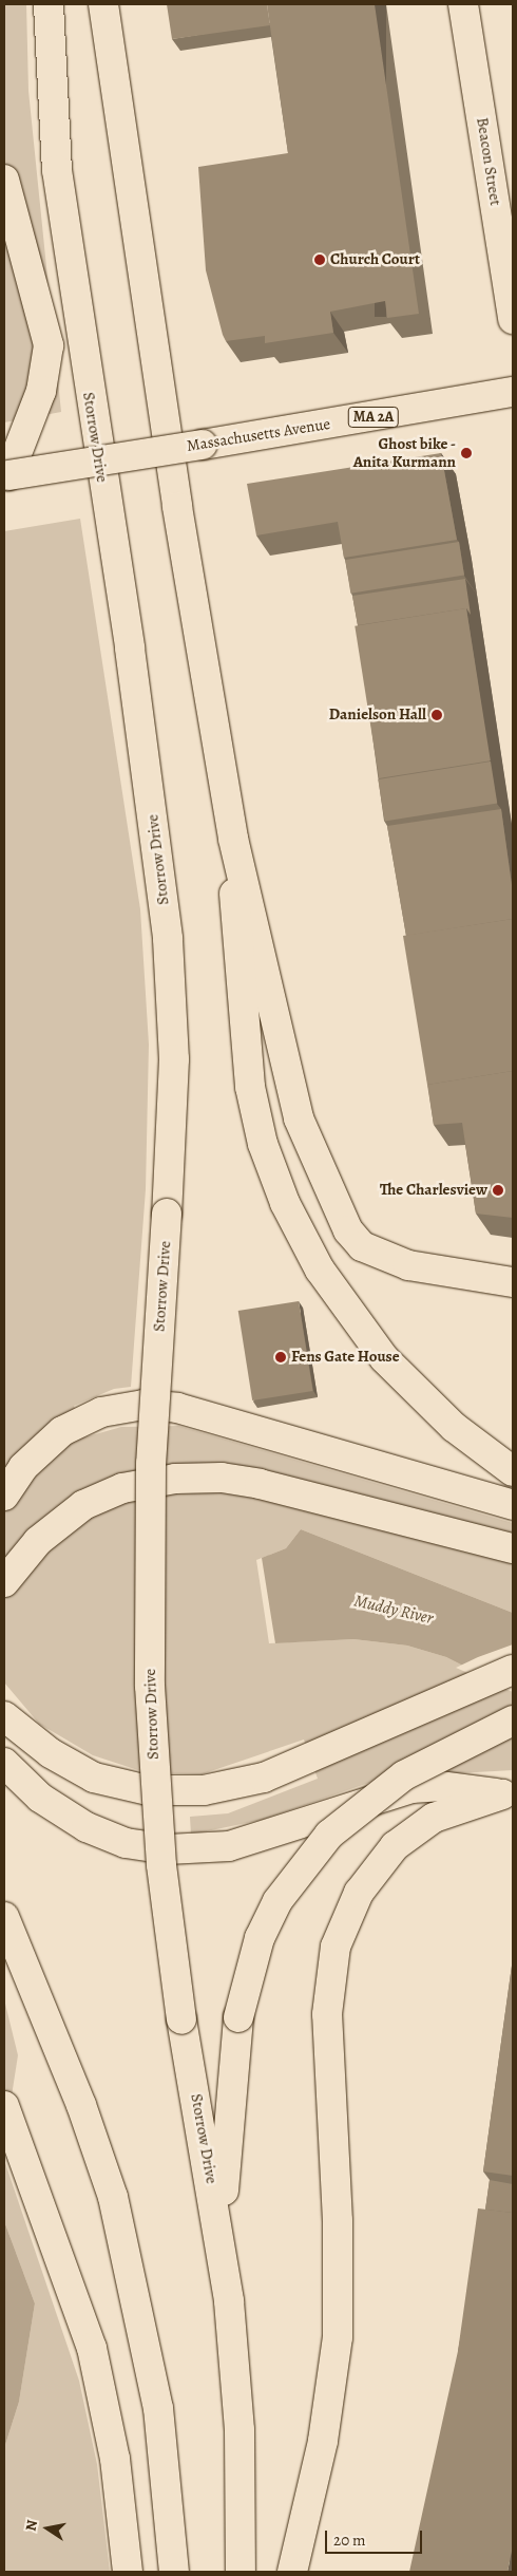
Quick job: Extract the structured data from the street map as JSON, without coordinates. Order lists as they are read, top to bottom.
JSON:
{
  "streets": {
    "main road": [
      "Beacon Street",
      "MA 2A",
      "Massachusetts Avenue",
      "Storrow Drive"
    ]
  },
  "water": ["Muddy River"],
  "places": [
    "Church Court",
    "Ghost bike - Anita Kurmann",
    "Danielson Hall",
    "The Charlesview",
    "Fens Gate House"
  ],
  "scale_bar": "20 m",
  "north": "left"
}
